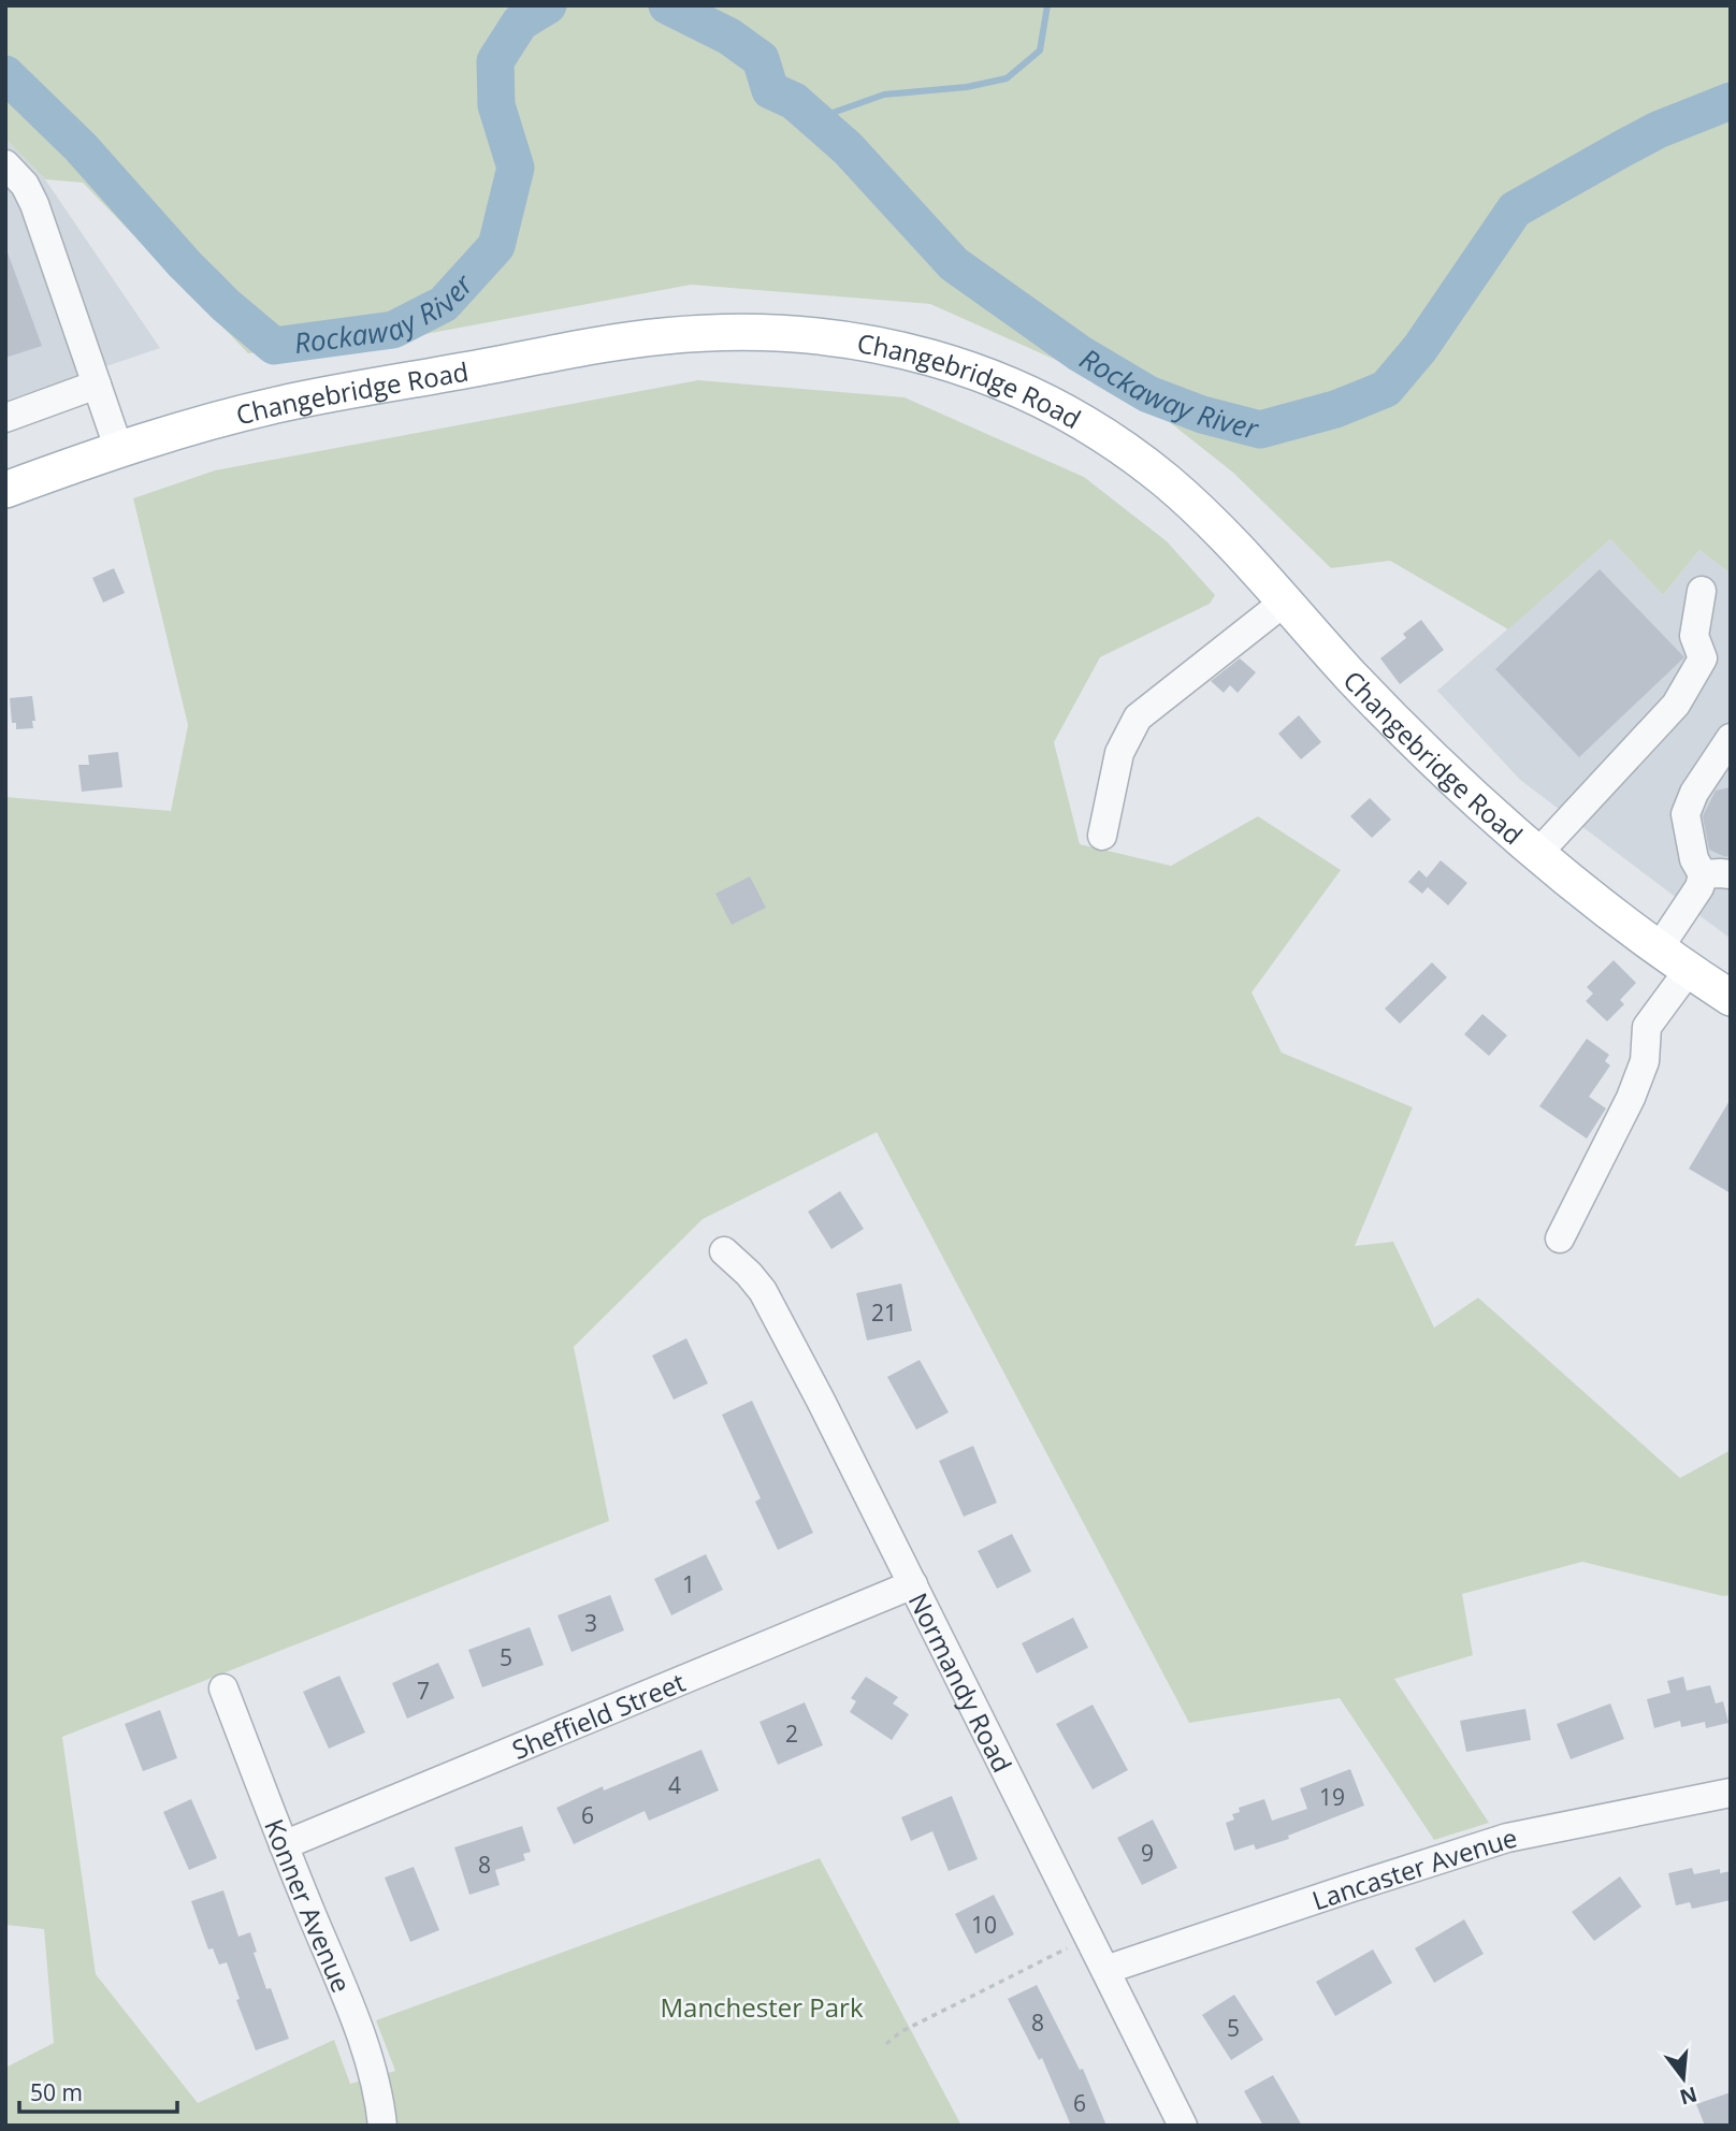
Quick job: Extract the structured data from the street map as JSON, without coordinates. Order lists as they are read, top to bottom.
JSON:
{
  "streets": {
    "main road": ["Changebridge Road"],
    "street": [
      "Normandy Road",
      "Sheffield Street",
      "Lancaster Avenue",
      "Konner Avenue"
    ]
  },
  "crossings": [
    ["Normandy Road", "Sheffield Street"],
    ["Normandy Road", "Lancaster Avenue"],
    ["Sheffield Street", "Konner Avenue"]
  ],
  "water": ["Rockaway River"],
  "parks": ["Manchester Park"],
  "house_numbers": [
    "21",
    "1",
    "3",
    "5",
    "7",
    "2",
    "4",
    "19",
    "6",
    "9",
    "8",
    "10",
    "8",
    "5",
    "6"
  ],
  "scale_bar": "50 m",
  "north": "bottom"
}
